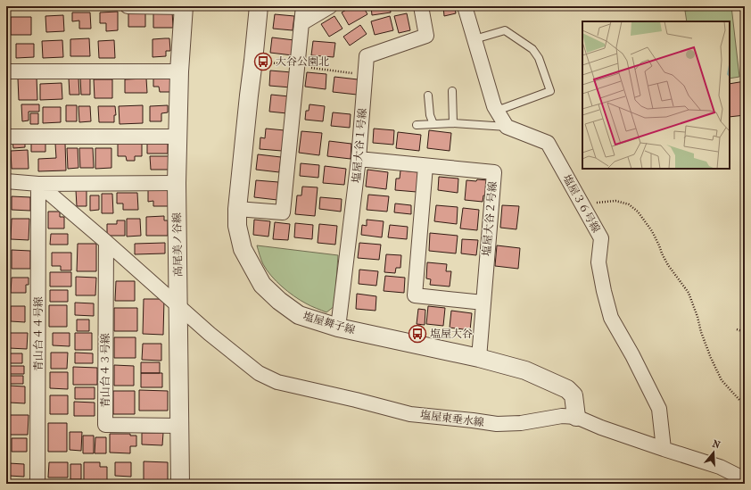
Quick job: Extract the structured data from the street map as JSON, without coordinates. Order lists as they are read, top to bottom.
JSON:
{
  "streets": {
    "street": [
      "塩屋大谷１号線",
      "塩屋３６号線",
      "塩屋大谷２号線",
      "高尾美ノ谷線",
      "塩屋舞子線",
      "青山台４４号線",
      "青山台４３号線",
      "塩屋東垂水線"
    ]
  },
  "crossings": [
    ["塩屋大谷１号線", "塩屋大谷２号線"],
    ["塩屋大谷１号線", "塩屋舞子線"],
    ["塩屋３６号線", "塩屋東垂水線"],
    ["塩屋大谷２号線", "塩屋舞子線"],
    ["高尾美ノ谷線", "青山台４３号線"],
    ["高尾美ノ谷線", "塩屋東垂水線"],
    ["塩屋舞子線", "塩屋東垂水線"],
    ["青山台４４号線", "塩屋東垂水線"],
    ["青山台４３号線", "塩屋東垂水線"]
  ],
  "places": {
    "bus stop": ["大谷公園北", "塩屋大谷"]
  },
  "north": "top"
}
